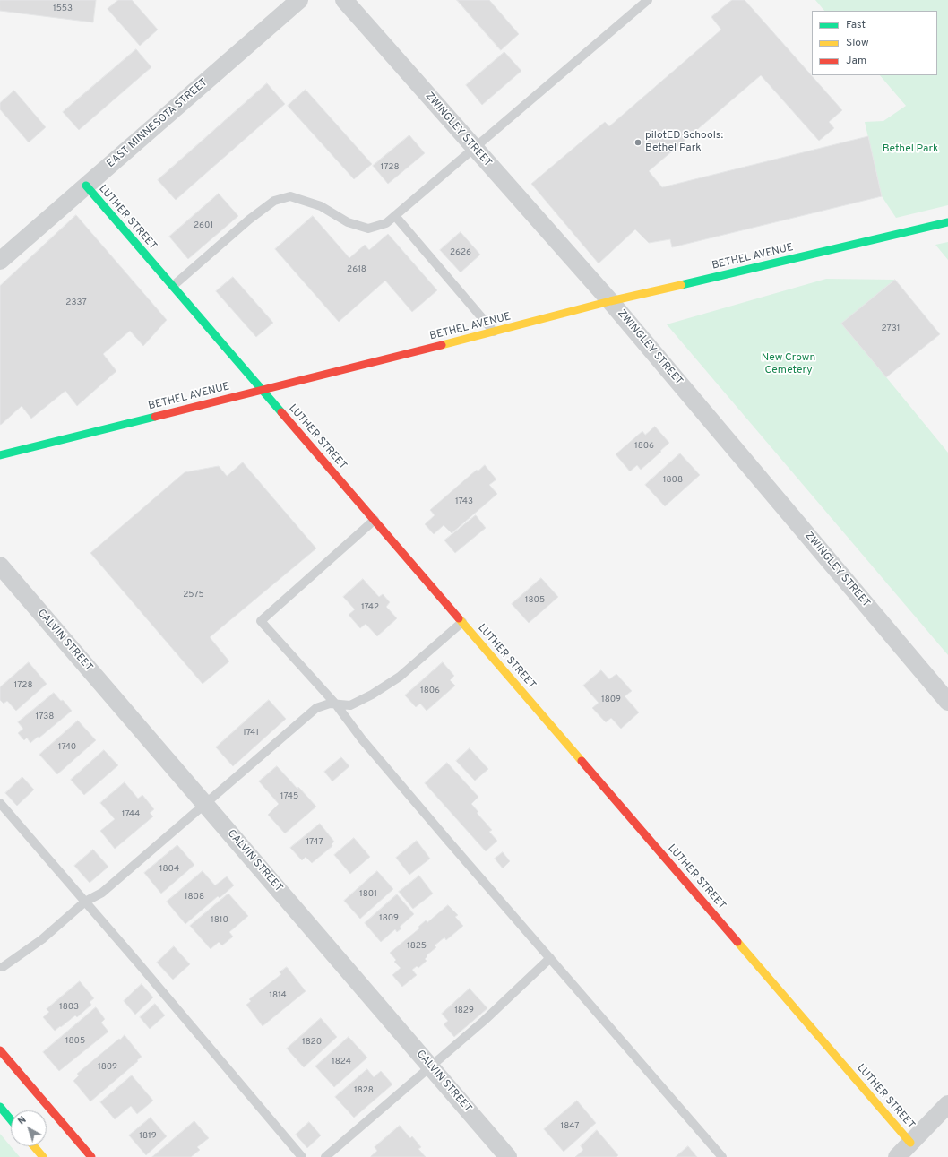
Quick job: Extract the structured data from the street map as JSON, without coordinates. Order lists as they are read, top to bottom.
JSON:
{
  "streets": {
    "street": [
      "EAST MINNESOTA STREET",
      "ZWINGLEY STREET",
      "LUTHER STREET",
      "BETHEL AVENUE",
      "CALVIN STREET"
    ]
  },
  "crossings": [
    ["EAST MINNESOTA STREET", "LUTHER STREET"],
    ["ZWINGLEY STREET", "BETHEL AVENUE"],
    ["LUTHER STREET", "BETHEL AVENUE"]
  ],
  "parks": ["Bethel Park", "New Crown Cemetery"],
  "places": ["pilotED Schools: Bethel Park"],
  "house_numbers": [
    "1553",
    "1728",
    "2601",
    "2626",
    "2618",
    "2337",
    "2731",
    "1806",
    "1808",
    "1743",
    "2575",
    "1805",
    "1742",
    "1728",
    "1806",
    "1809",
    "1738",
    "1741",
    "1740",
    "1745",
    "1744",
    "1747",
    "1804",
    "1801",
    "1808",
    "1809",
    "1810",
    "1825",
    "1814",
    "1803",
    "1829",
    "1805",
    "1820",
    "1824",
    "1809",
    "1828",
    "1847",
    "1819"
  ],
  "legend": ["Fast", "Slow", "Jam"],
  "north": "top left"
}
